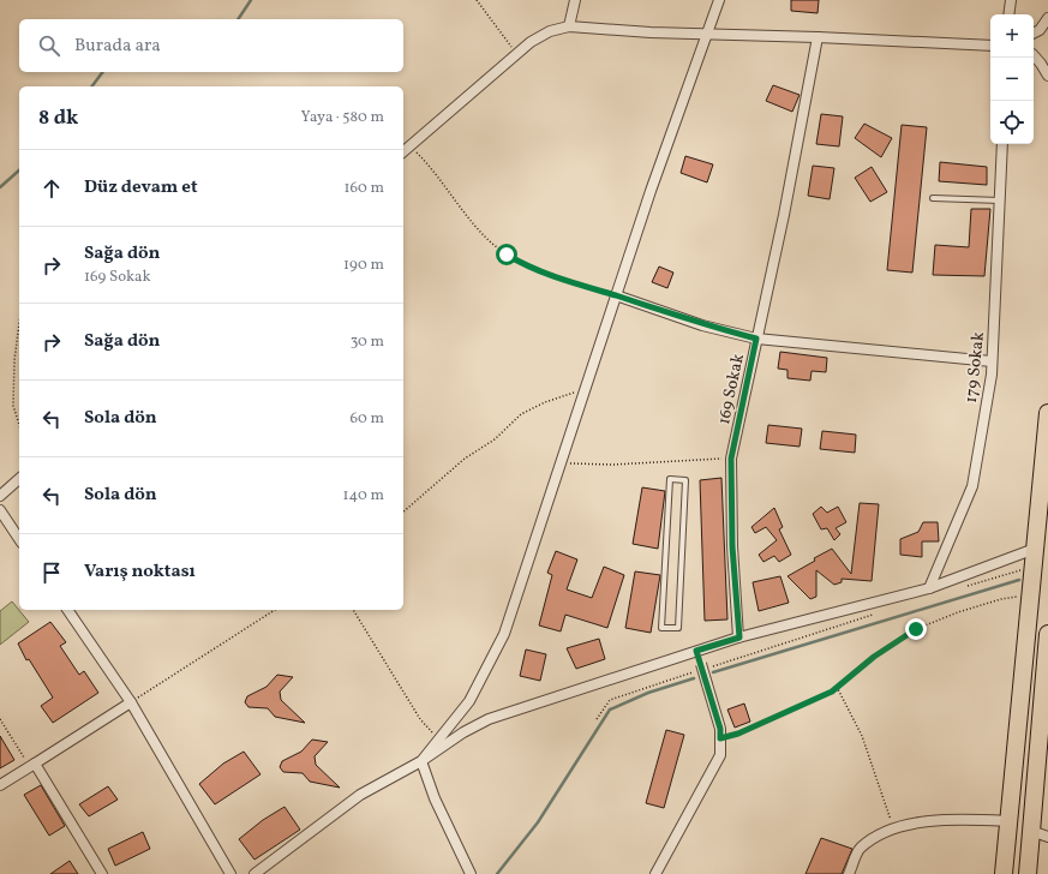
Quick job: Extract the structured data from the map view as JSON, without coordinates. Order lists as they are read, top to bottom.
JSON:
{
  "streets": {
    "street": ["179 Sokak", "169 Sokak"]
  },
  "page": {
    "map_buttons": ["+", "−"],
    "search": "Burada ara",
    "heading": ["8 dk", "Yaya · 580 m"],
    "list": [
      ["Düz devam et", "160 m"],
      ["Sağa dön", "169 Sokak", "190 m"],
      ["Sağa dön", "30 m"],
      ["Sola dön", "60 m"],
      ["Sola dön", "140 m"],
      "Varış noktası"
    ]
  }
}
